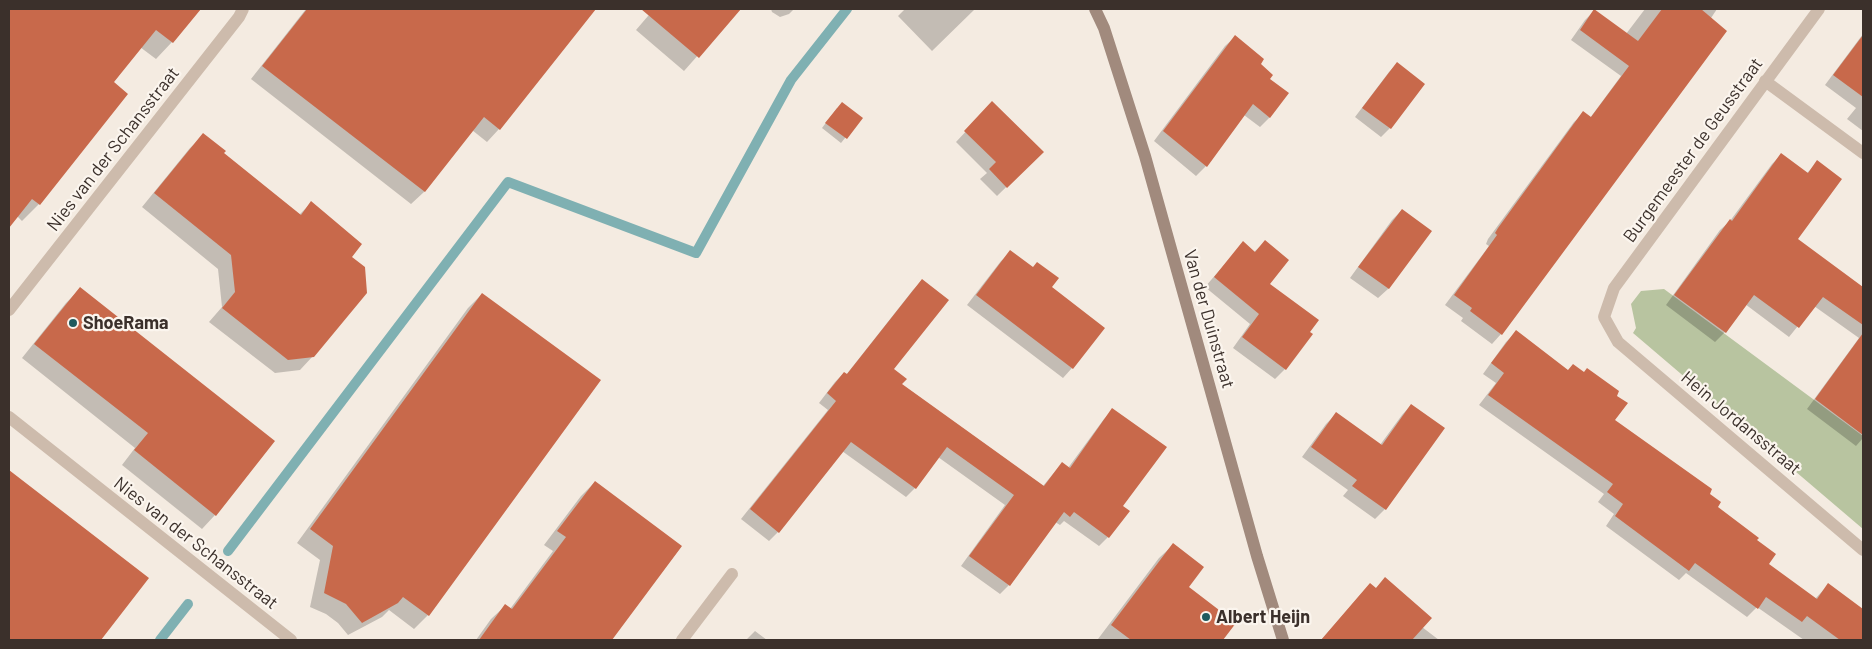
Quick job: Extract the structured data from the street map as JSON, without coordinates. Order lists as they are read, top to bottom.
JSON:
{
  "streets": {
    "street": [
      "Nies van der Schansstraat",
      "Burgemeester de Geusstraat",
      "Van der Duinstraat",
      "Hein Jordansstraat"
    ]
  },
  "crossings": [
    ["Burgemeester de Geusstraat", "Hein Jordansstraat"]
  ],
  "places": ["ShoeRama", "Albert Heijn"]
}
